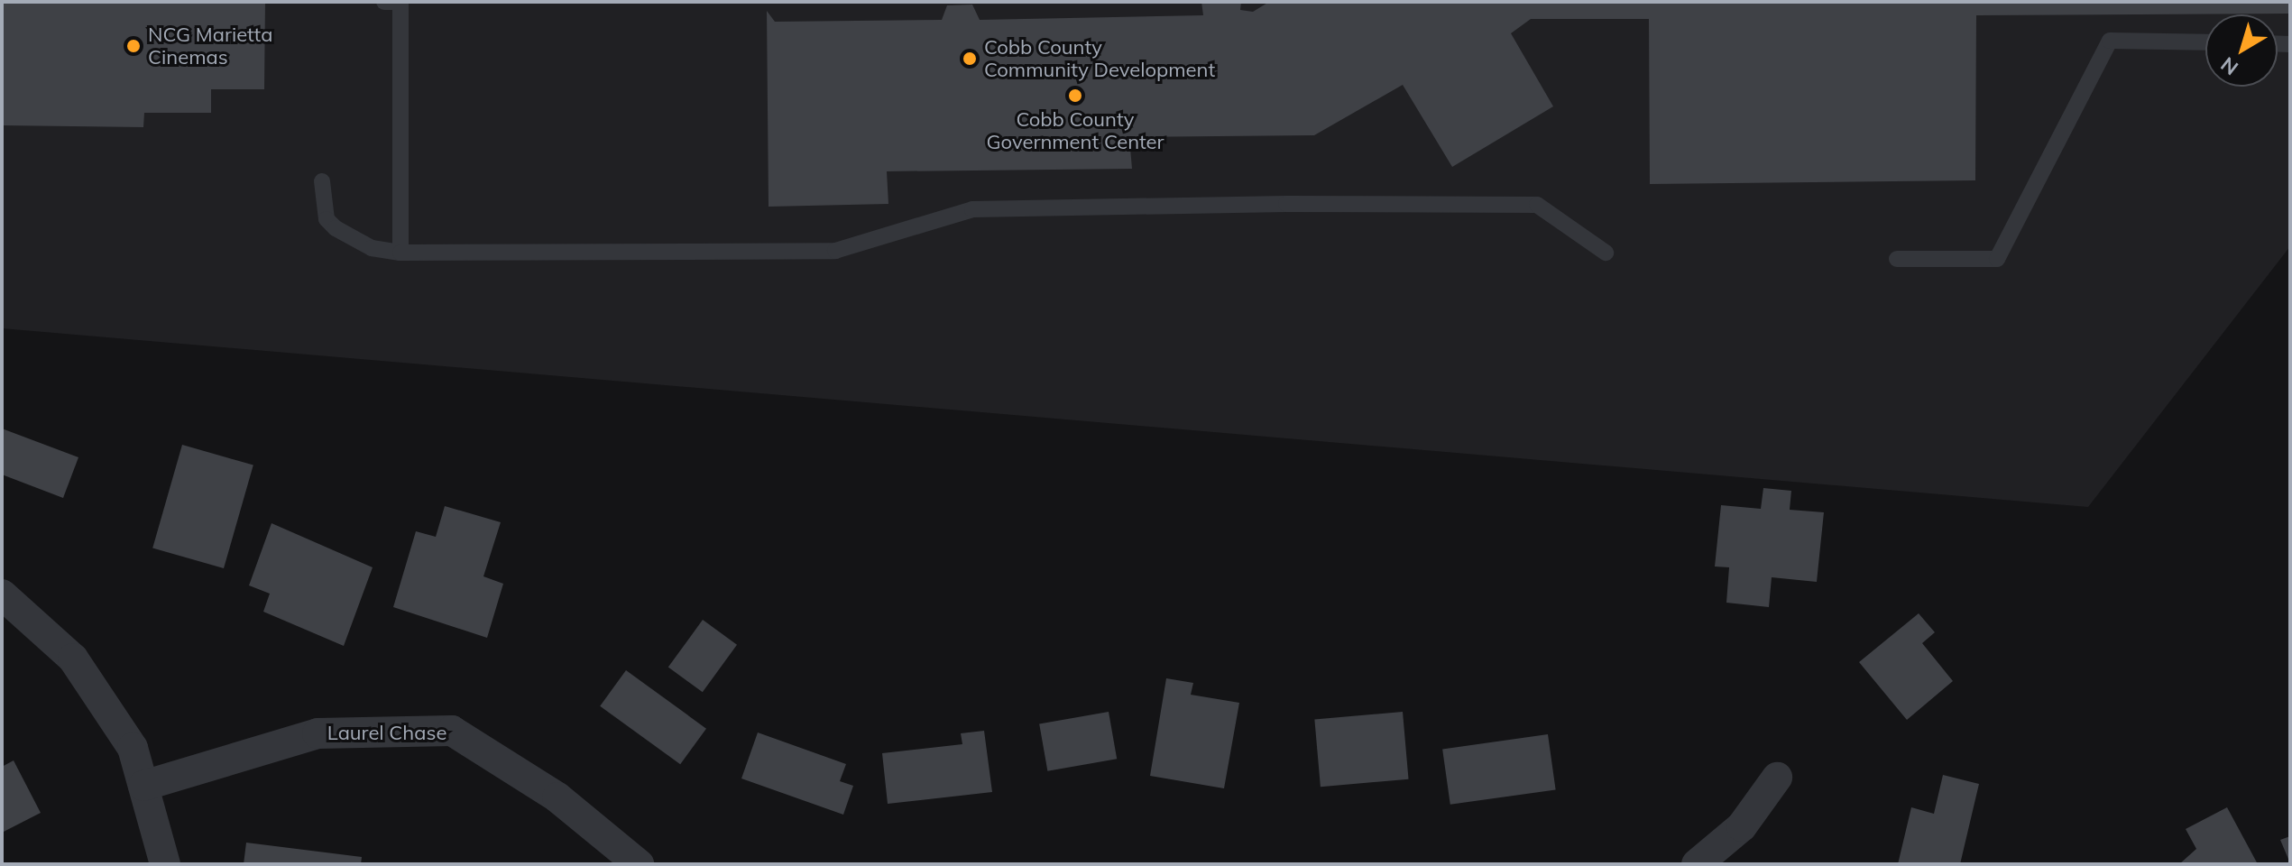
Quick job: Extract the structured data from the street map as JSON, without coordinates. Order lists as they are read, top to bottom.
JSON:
{
  "streets": {
    "street": ["Laurel Chase"]
  },
  "places": ["NCG Marietta Cinemas", "Cobb County Community Development", "Cobb County Government Center"],
  "north": "bottom left"
}
